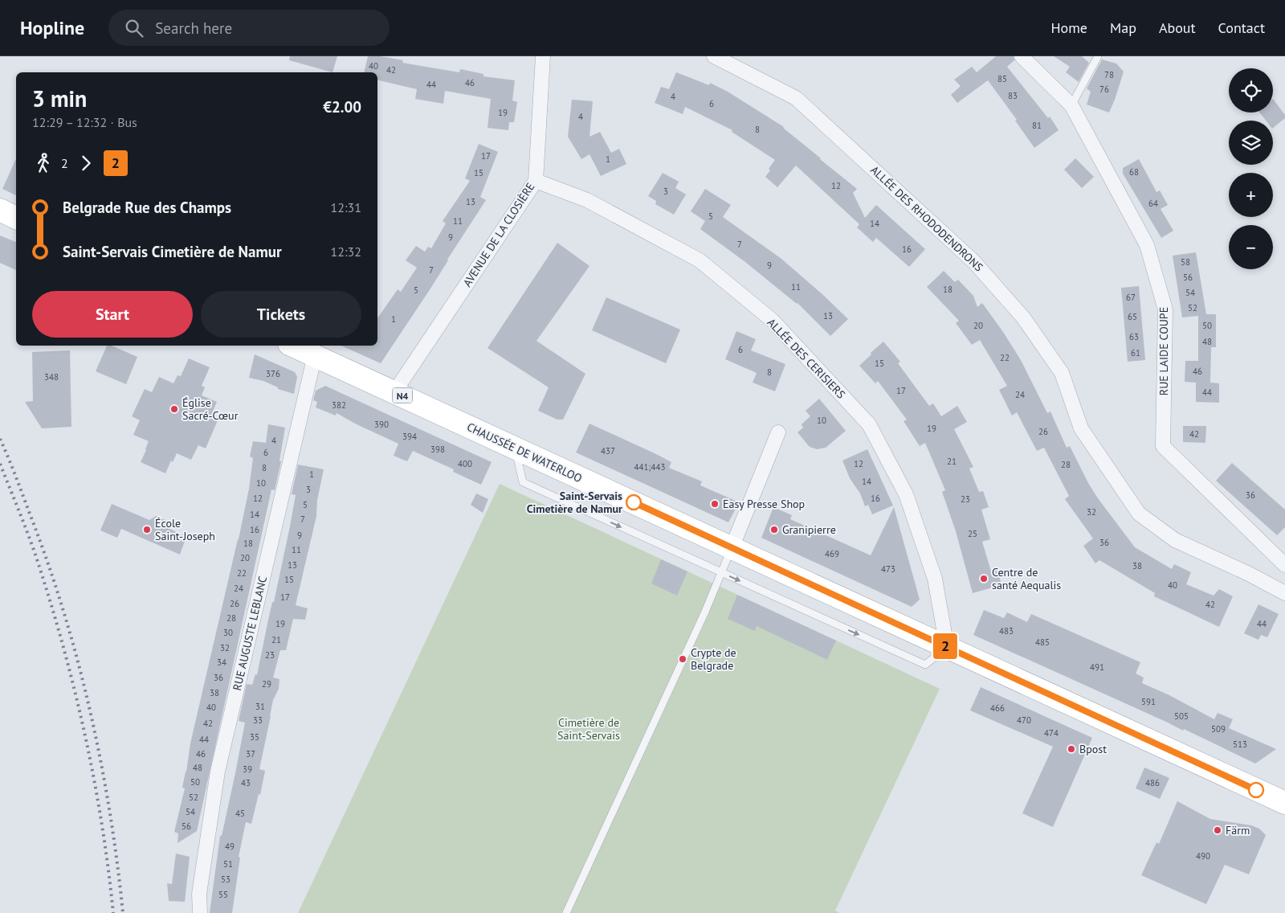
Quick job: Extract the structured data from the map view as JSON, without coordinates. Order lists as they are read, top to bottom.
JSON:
{
  "streets": {
    "main road": ["N4", "CHAUSSÉE DE WATERLOO"],
    "street": [
      "ALLÉE DES RHODODENDRONS",
      "AVENUE DE LA CLOSIÈRE",
      "RUE LAIDE COUPE",
      "ALLÉE DES CERISIERS",
      "RUE AUGUSTE LEBLANC"
    ]
  },
  "crossings": [
    ["AVENUE DE LA CLOSIÈRE", "ALLÉE DES CERISIERS"],
    ["AVENUE DE LA CLOSIÈRE", "CHAUSSÉE DE WATERLOO"],
    ["ALLÉE DES CERISIERS", "CHAUSSÉE DE WATERLOO"],
    ["CHAUSSÉE DE WATERLOO", "RUE AUGUSTE LEBLANC"]
  ],
  "parks": ["Cimetière de Saint-Servais"],
  "places": [
    "Église Sacré-Cœur",
    "Saint-Servais Cimetière de Namur",
    "Easy Presse Shop",
    "École Saint-Joseph",
    "Granipierre",
    "Centre de santé Aequalis",
    "Crypte de Belgrade",
    "Bpost",
    "Färm"
  ],
  "lines": ["bus line 2"],
  "house_numbers": [
    "40",
    "42",
    "78",
    "85",
    "46",
    "44",
    "76",
    "83",
    "4",
    "6",
    "19",
    "4",
    "81",
    "8",
    "17",
    "1",
    "68",
    "15",
    "12",
    "3",
    "13",
    "64",
    "5",
    "11",
    "14",
    "9",
    "7",
    "16",
    "58",
    "9",
    "7",
    "56",
    "11",
    "18",
    "5",
    "54",
    "67",
    "52",
    "13",
    "65",
    "1",
    "20",
    "50",
    "63",
    "48",
    "6",
    "61",
    "22",
    "15",
    "46",
    "8",
    "376",
    "348",
    "17",
    "44",
    "24",
    "382",
    "10",
    "390",
    "19",
    "26",
    "42",
    "394",
    "4",
    "398",
    "437",
    "6",
    "21",
    "400",
    "12",
    "28",
    "441;443",
    "8",
    "1",
    "14",
    "10",
    "3",
    "36",
    "12",
    "16",
    "23",
    "5",
    "32",
    "14",
    "7",
    "16",
    "25",
    "9",
    "36",
    "18",
    "11",
    "469",
    "20",
    "13",
    "38",
    "473",
    "22",
    "15",
    "40",
    "24",
    "17",
    "26",
    "42",
    "28",
    "19",
    "44",
    "483",
    "30",
    "21",
    "485",
    "32",
    "23",
    "34",
    "491",
    "36",
    "29",
    "38",
    "591",
    "31",
    "40",
    "466",
    "505",
    "33",
    "470",
    "42",
    "509",
    "474",
    "35",
    "44",
    "513",
    "46",
    "37",
    "48",
    "39",
    "50",
    "43",
    "486",
    "52",
    "54",
    "45",
    "56",
    "49",
    "490",
    "51",
    "53",
    "55"
  ],
  "page": {
    "header": "Hopline",
    "search": "Search here",
    "nav": [
      "Home",
      "Map",
      "About",
      "Contact"
    ],
    "on_map": "2",
    "map_buttons": ["+", "−"],
    "heading": ["3 min", "12:29 – 12:32 · Bus", "€2.00"],
    "legs": ["2", "2"],
    "list": [
      {
        "name": "Belgrade Rue des Champs",
        "value": "12:31"
      },
      {
        "name": "Saint-Servais Cimetière de Namur",
        "value": "12:32"
      }
    ],
    "buttons": ["Start", "Tickets"]
  }
}
